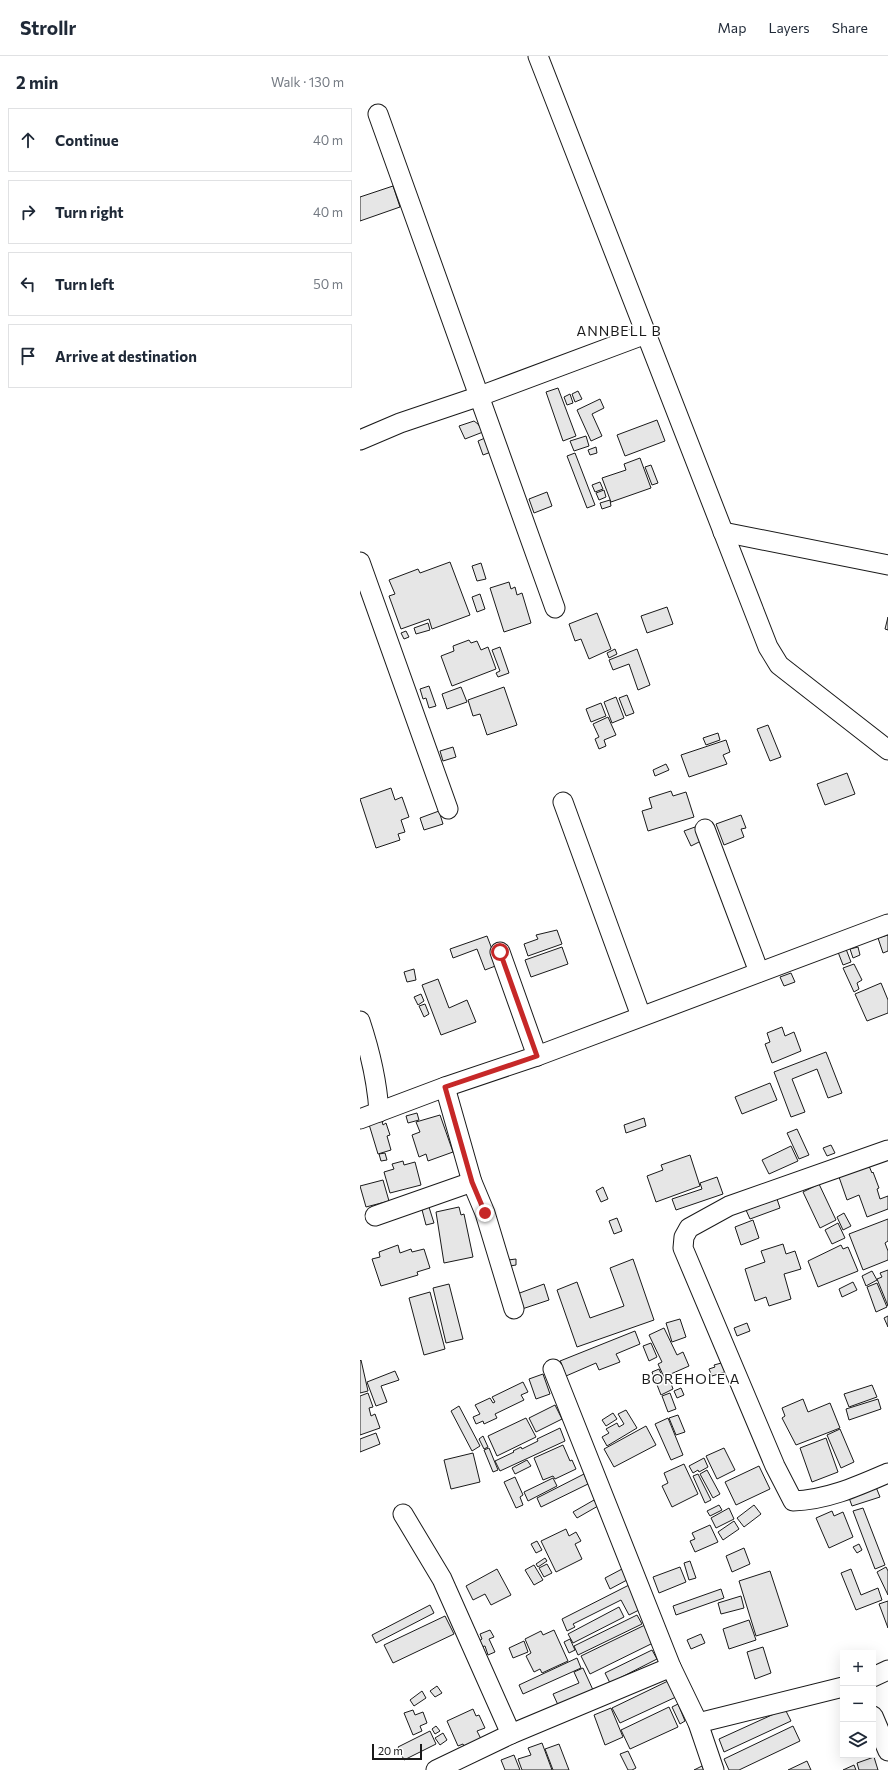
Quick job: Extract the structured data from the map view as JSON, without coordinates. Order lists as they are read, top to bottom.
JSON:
{
  "districts": ["ANNBELL B", "BOREHOLE A"],
  "scale_bar": "20 m",
  "page": {
    "header": "Strollr",
    "nav": ["Map", "Layers", "Share"],
    "heading": ["2 min", "Walk · 130 m"],
    "list": [
      ["Continue", "40 m"],
      ["Turn right", "40 m"],
      ["Turn left", "50 m"],
      "Arrive at destination"
    ],
    "map_buttons": ["+", "−"],
    "scale": "20 m"
  }
}
